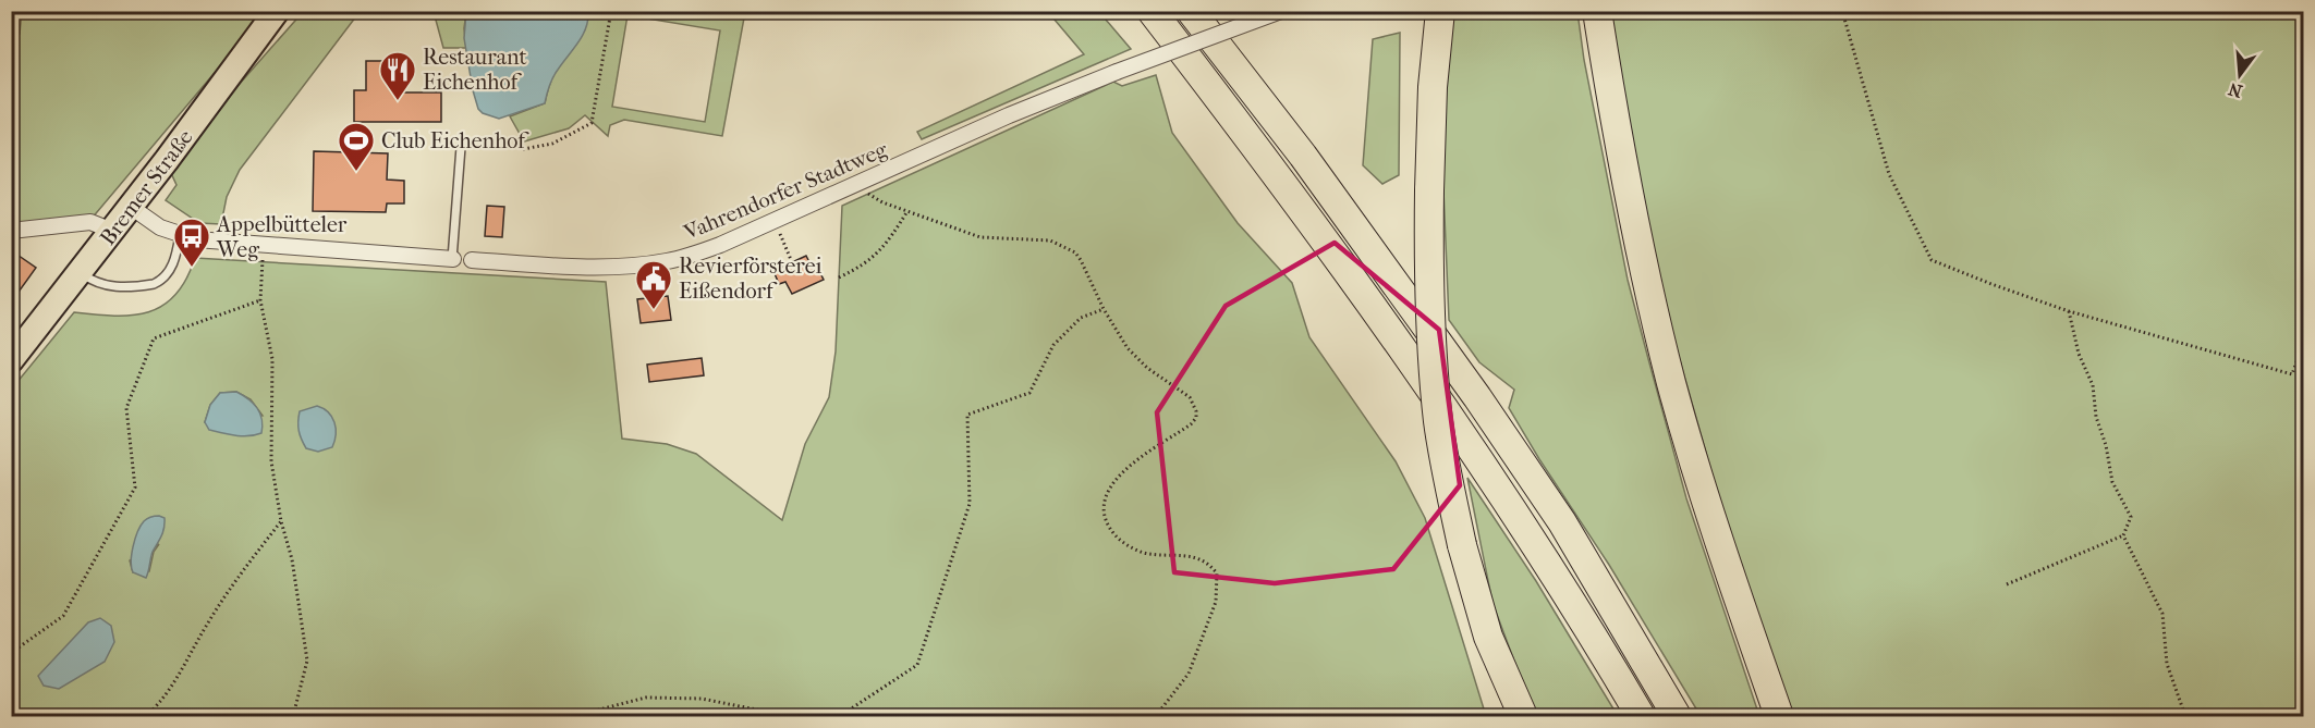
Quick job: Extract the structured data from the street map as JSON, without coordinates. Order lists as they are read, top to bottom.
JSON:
{
  "streets": {
    "main road": ["Bremer Straße"],
    "street": ["Vahrendorfer Stadtweg"]
  },
  "crossings": [
    ["Bremer Straße", "Vahrendorfer Stadtweg"]
  ],
  "places": {
    "restaurant": ["Restaurant Eichenhof"],
    "sports": ["Club Eichenhof"],
    "bus stop": ["Appelbütteler Weg"],
    "public building": ["Revierförsterei Eißendorf"]
  },
  "north": "bottom"
}
